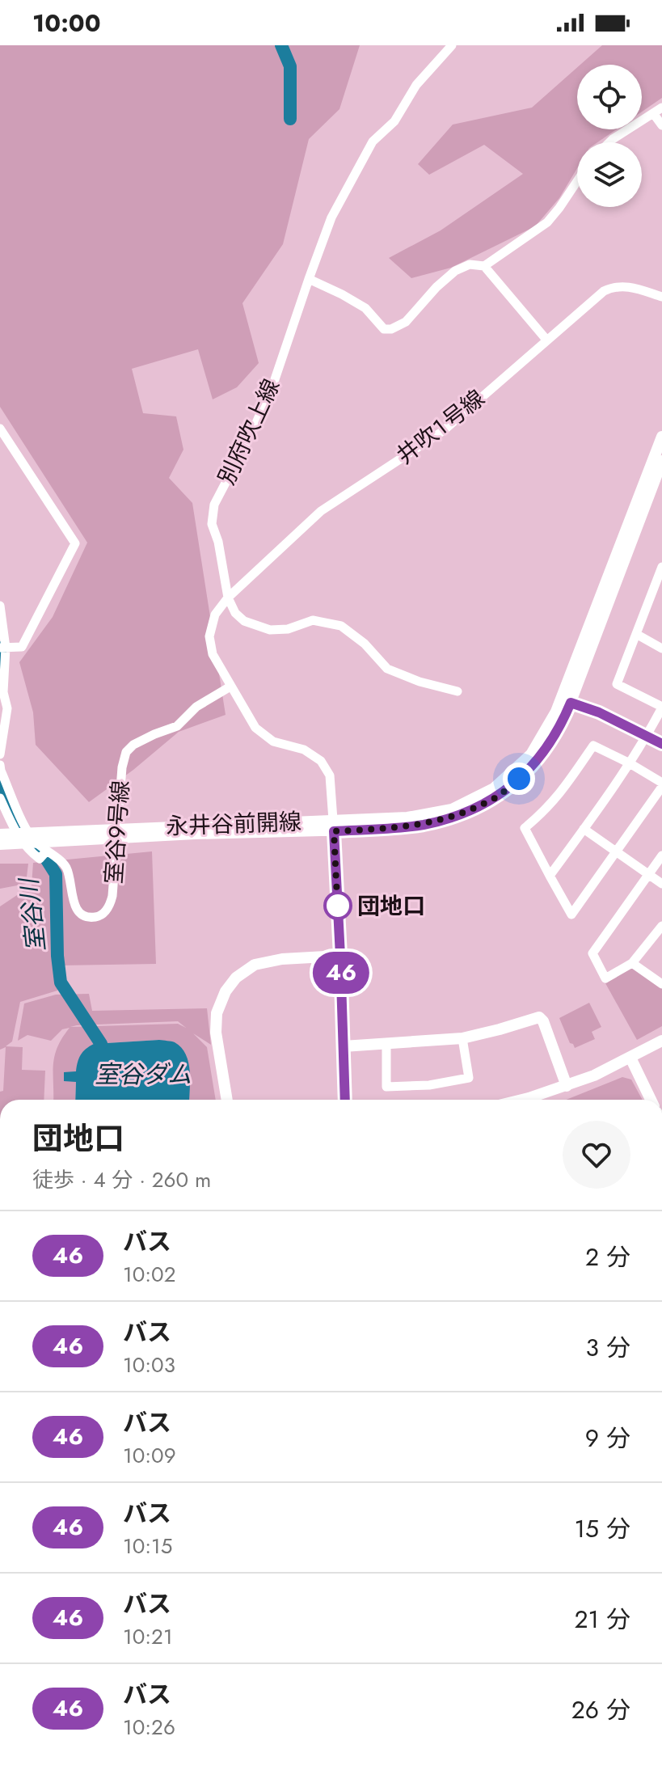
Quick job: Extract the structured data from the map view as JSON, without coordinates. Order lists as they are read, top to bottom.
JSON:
{
  "streets": {
    "street": [
      "井吹１号線",
      "別府吹上線",
      "永井谷前開線",
      "室谷９号線"
    ]
  },
  "crossings": [
    ["井吹１号線", "別府吹上線"],
    ["井吹１号線", "永井谷前開線"],
    ["井吹１号線", "室谷９号線"]
  ],
  "water": ["室谷川", "室谷ダム"],
  "places": ["団地口"],
  "lines": ["bus line 46"],
  "page": {
    "status": "10:00",
    "on_map": "46",
    "heading": ["団地口", "徒歩 · 4 分 · 260 m"],
    "list": [
      {
        "mark": "46",
        "name": "バス",
        "note": "10:02",
        "value": "2 分"
      },
      {
        "mark": "46",
        "name": "バス",
        "note": "10:03",
        "value": "3 分"
      },
      {
        "mark": "46",
        "name": "バス",
        "note": "10:09",
        "value": "9 分"
      },
      {
        "mark": "46",
        "name": "バス",
        "note": "10:15",
        "value": "15 分"
      },
      {
        "mark": "46",
        "name": "バス",
        "note": "10:21",
        "value": "21 分"
      },
      {
        "mark": "46",
        "name": "バス",
        "note": "10:26",
        "value": "26 分"
      }
    ]
  }
}
